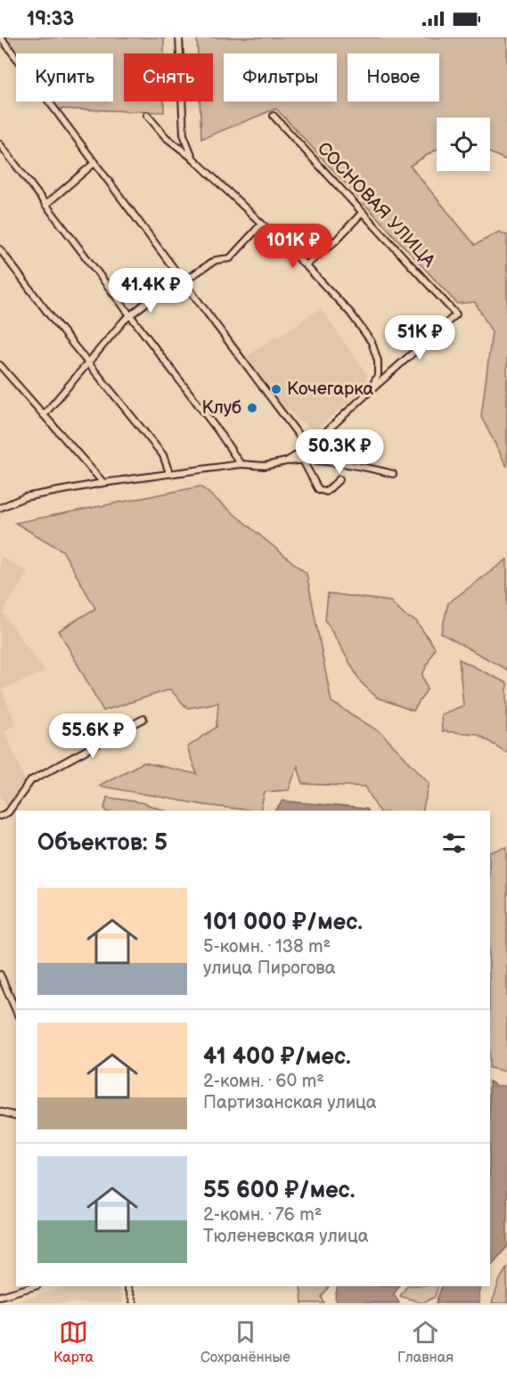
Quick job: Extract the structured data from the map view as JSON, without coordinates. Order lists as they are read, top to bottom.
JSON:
{
  "streets": {
    "street": ["СОСНОВАЯ УЛИЦА"]
  },
  "places": ["Кочегарка", "Клуб"],
  "page": {
    "status": "19:33",
    "chip": [
      "Купить",
      "Снять",
      "Фильтры",
      "Новое"
    ],
    "price": [
      "101K ₽",
      "41.4K ₽",
      "51K ₽",
      "50.3K ₽",
      "55.6K ₽"
    ],
    "heading": "Объектов: 5",
    "list": [
      {
        "name": "101 000 ₽/мес.",
        "note": "5-комн. · 138 m² · улица Пирогова"
      },
      {
        "name": "41 400 ₽/мес.",
        "note": "2-комн. · 60 m² · Партизанская улица"
      },
      {
        "name": "55 600 ₽/мес.",
        "note": "2-комн. · 76 m² · Тюленевская улица"
      }
    ],
    "tabs": ["Карта", "Сохранённые", "Главная"]
  }
}
